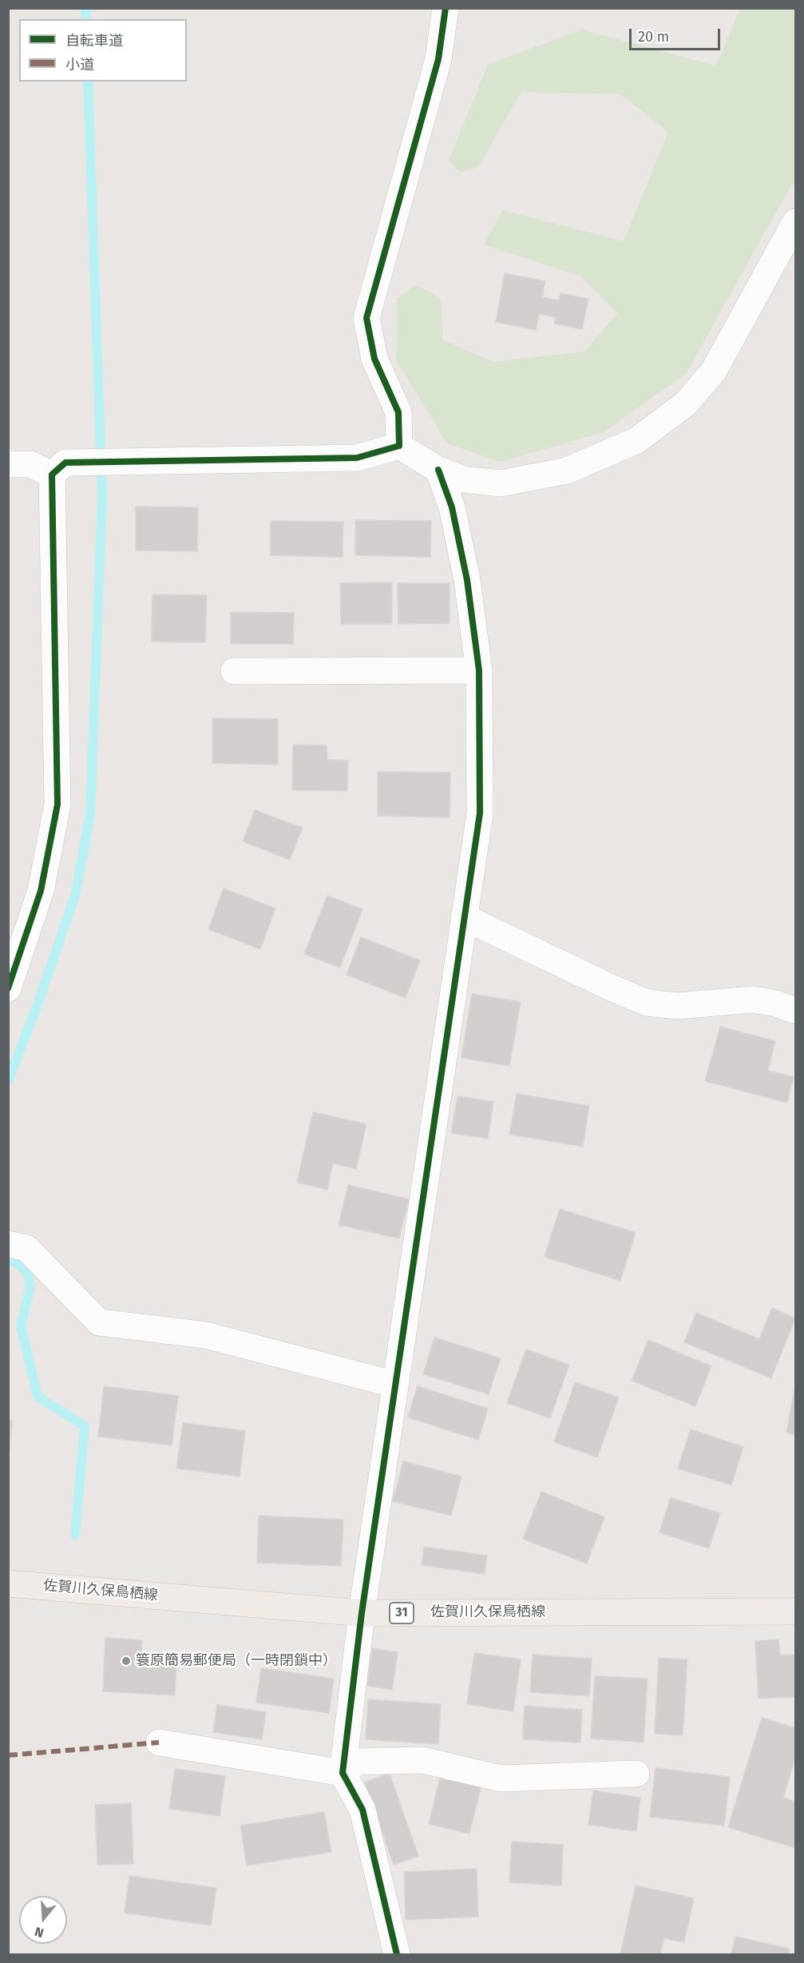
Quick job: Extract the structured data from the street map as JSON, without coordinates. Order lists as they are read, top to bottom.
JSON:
{
  "streets": {
    "main road": ["佐賀川久保鳥栖線", "31"]
  },
  "places": ["簑原簡易郵便局（一時閉鎖中）"],
  "legend": ["自転車道", "小道"],
  "scale_bar": "20 m",
  "north": "bottom"
}
